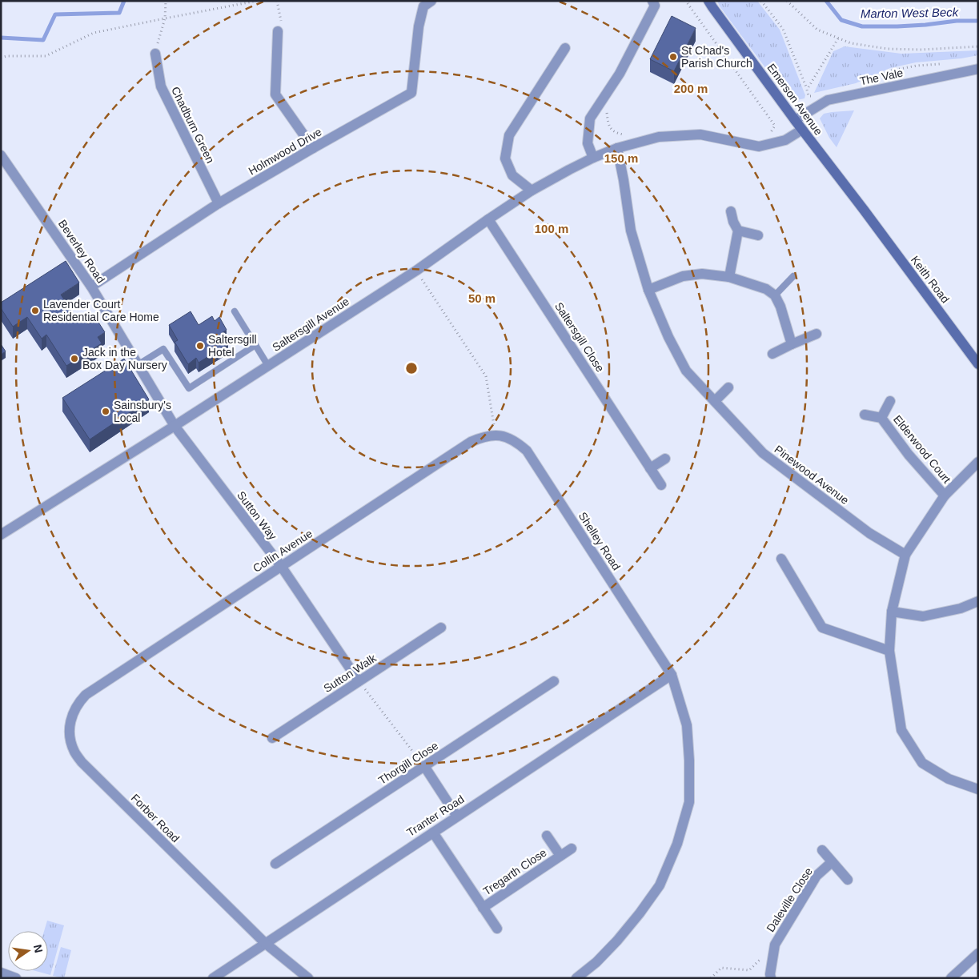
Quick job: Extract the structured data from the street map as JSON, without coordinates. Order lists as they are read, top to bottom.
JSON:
{
  "streets": {
    "street": [
      "The Vale",
      "Emerson Avenue",
      "Chadburn Green",
      "Holmwood Drive",
      "Beverley Road",
      "Keith Road",
      "Saltersgill Avenue",
      "Saltersgill Close",
      "Elderwood Court",
      "Pinewood Avenue",
      "Sutton Way",
      "Shelley Road",
      "Collin Avenue",
      "Sutton Walk",
      "Thorgill Close",
      "Tranter Road",
      "Forber Road",
      "Tregarth Close",
      "Daleville Close"
    ]
  },
  "crossings": [
    ["The Vale", "Emerson Avenue"],
    ["Emerson Avenue", "Keith Road"],
    ["Emerson Avenue", "Saltersgill Avenue"],
    ["Chadburn Green", "Holmwood Drive"],
    ["Holmwood Drive", "Beverley Road"],
    ["Beverley Road", "Saltersgill Avenue"],
    ["Beverley Road", "Sutton Way"],
    ["Saltersgill Avenue", "Saltersgill Close"],
    ["Saltersgill Avenue", "Pinewood Avenue"],
    ["Saltersgill Avenue", "Sutton Way"],
    ["Sutton Way", "Collin Avenue"],
    ["Sutton Way", "Sutton Walk"],
    ["Shelley Road", "Collin Avenue"],
    ["Shelley Road", "Tranter Road"],
    ["Collin Avenue", "Forber Road"],
    ["Tranter Road", "Forber Road"],
    ["Tranter Road", "Tregarth Close"]
  ],
  "water": ["Marton West Beck"],
  "places": [
    "St Chad's Parish Church",
    "Lavender Court Residential Care Home",
    "Saltersgill Hotel",
    "Jack in the Box Day Nursery",
    "Sainsbury's Local"
  ],
  "north": "right",
  "rings": [
    "200 m",
    "150 m",
    "100 m",
    "50 m"
  ]
}
